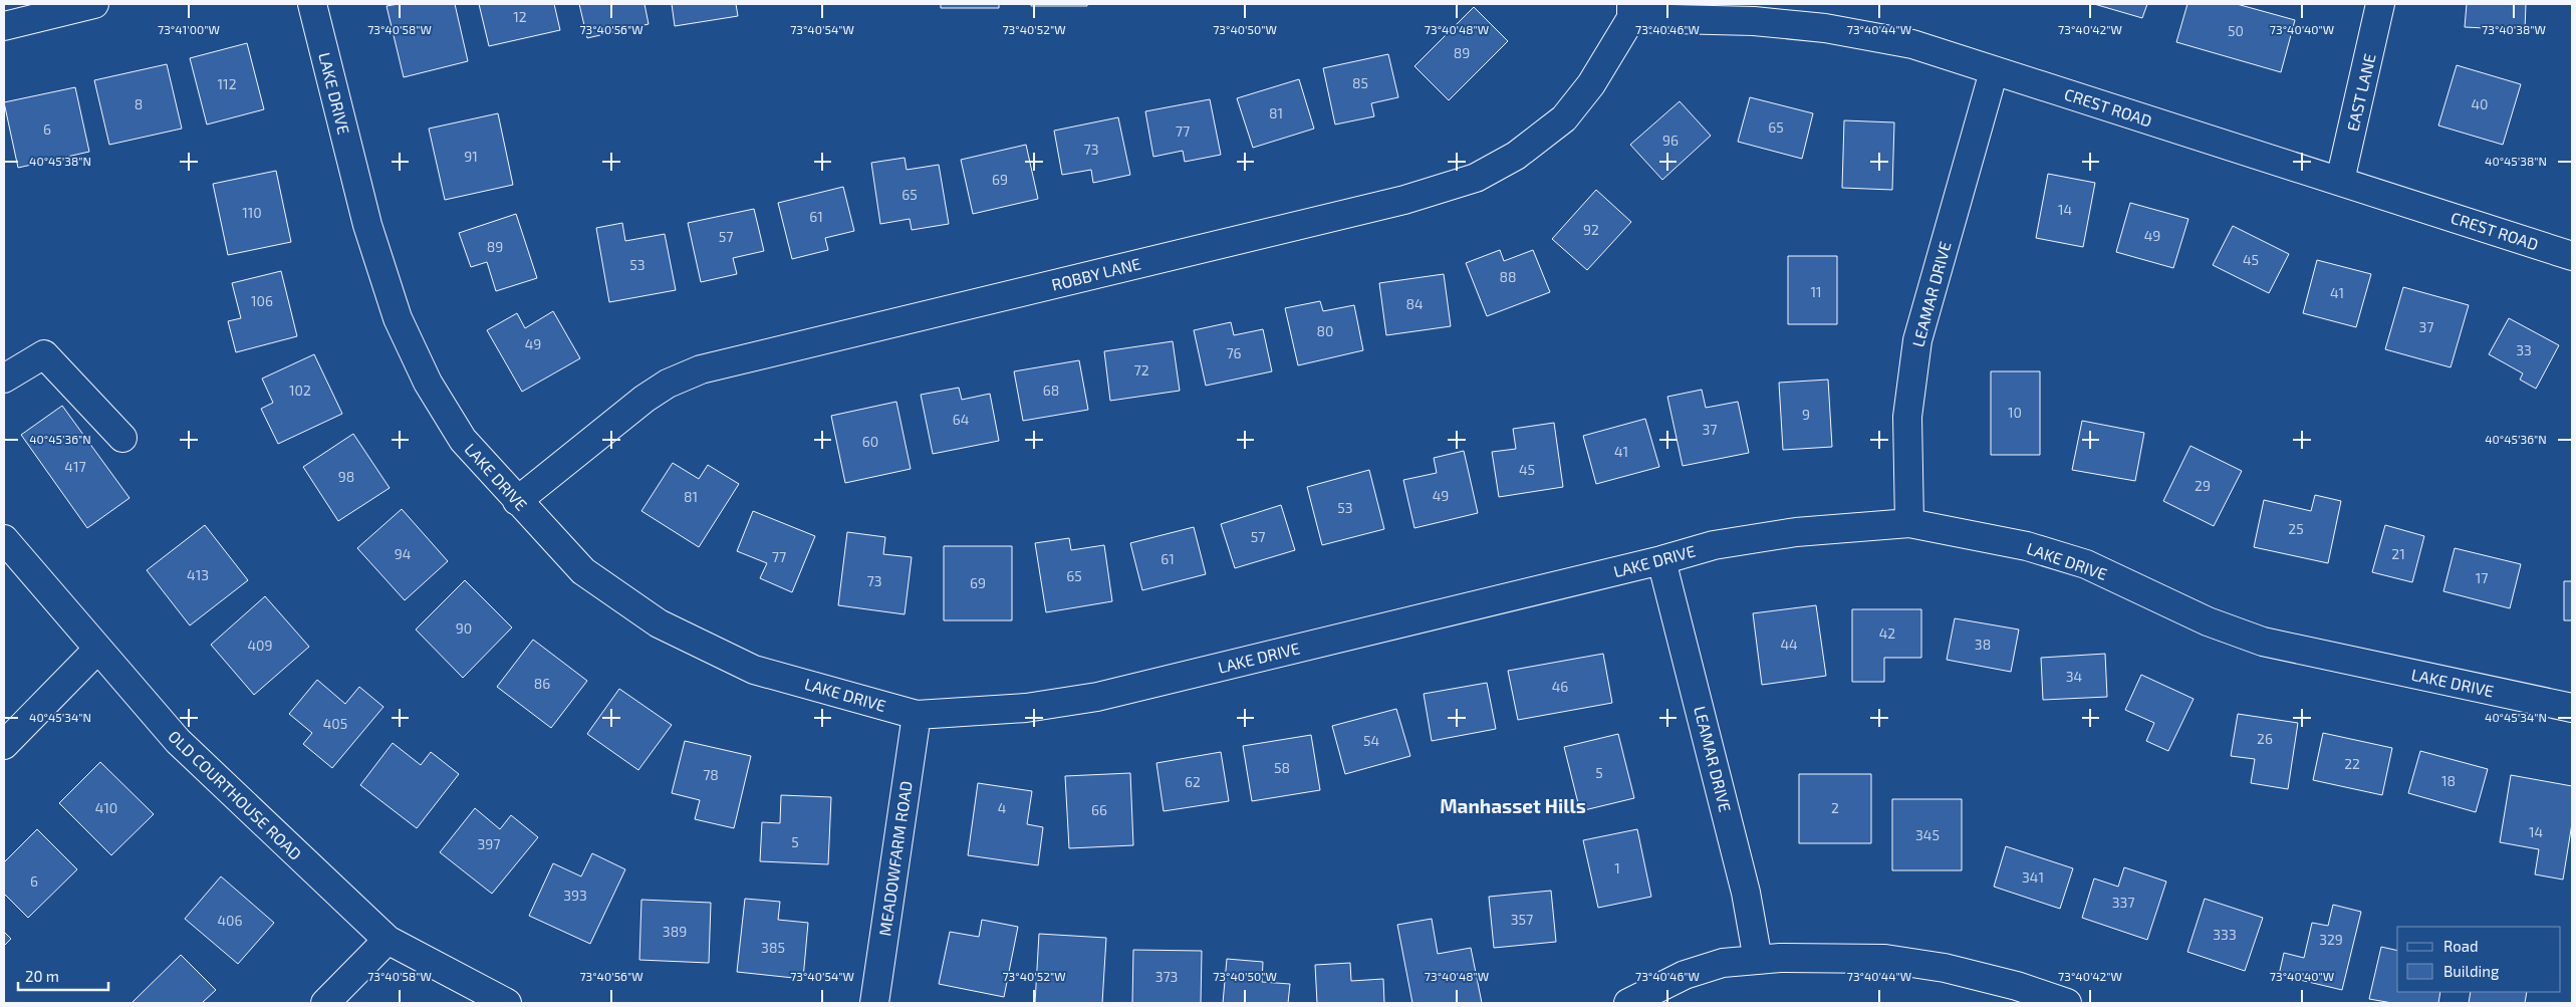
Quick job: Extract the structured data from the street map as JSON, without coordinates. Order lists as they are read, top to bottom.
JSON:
{
  "streets": {
    "street": [
      "EAST LANE",
      "LAKE DRIVE",
      "CREST ROAD",
      "ROBBY LANE",
      "LEAMAR DRIVE",
      "OLD COURTHOUSE ROAD",
      "MEADOWFARM ROAD"
    ]
  },
  "crossings": [
    ["EAST LANE", "CREST ROAD"],
    ["LAKE DRIVE", "ROBBY LANE"],
    ["LAKE DRIVE", "LEAMAR DRIVE"],
    ["LAKE DRIVE", "MEADOWFARM ROAD"],
    ["CREST ROAD", "ROBBY LANE"],
    ["CREST ROAD", "LEAMAR DRIVE"]
  ],
  "districts": ["Manhasset Hills"],
  "house_numbers": [
    "12",
    "50",
    "89",
    "85",
    "112",
    "8",
    "40",
    "81",
    "65",
    "6",
    "77",
    "96",
    "73",
    "91",
    "69",
    "65",
    "14",
    "110",
    "61",
    "92",
    "49",
    "57",
    "89",
    "45",
    "53",
    "88",
    "11",
    "41",
    "106",
    "84",
    "37",
    "80",
    "49",
    "33",
    "76",
    "72",
    "102",
    "68",
    "10",
    "9",
    "64",
    "37",
    "60",
    "41",
    "417",
    "45",
    "98",
    "29",
    "49",
    "81",
    "53",
    "25",
    "57",
    "94",
    "21",
    "77",
    "61",
    "413",
    "65",
    "17",
    "73",
    "69",
    "90",
    "42",
    "44",
    "38",
    "409",
    "34",
    "86",
    "46",
    "405",
    "26",
    "54",
    "22",
    "58",
    "5",
    "78",
    "18",
    "62",
    "410",
    "4",
    "2",
    "66",
    "14",
    "345",
    "5",
    "397",
    "1",
    "341",
    "6",
    "393",
    "337",
    "357",
    "406",
    "389",
    "333",
    "329",
    "385",
    "373"
  ],
  "legend": ["Road", "Building"],
  "scale_bar": "20 m",
  "coordinates": [
    "73°41'00\"W",
    "73°40'58\"W",
    "73°40'56\"W",
    "73°40'54\"W",
    "73°40'52\"W",
    "73°40'50\"W",
    "73°40'48\"W",
    "73°40'46\"W",
    "73°40'44\"W",
    "73°40'42\"W",
    "73°40'40\"W",
    "73°40'38\"W",
    "40°45'38\"N",
    "40°45'36\"N",
    "40°45'34\"N"
  ]
}
